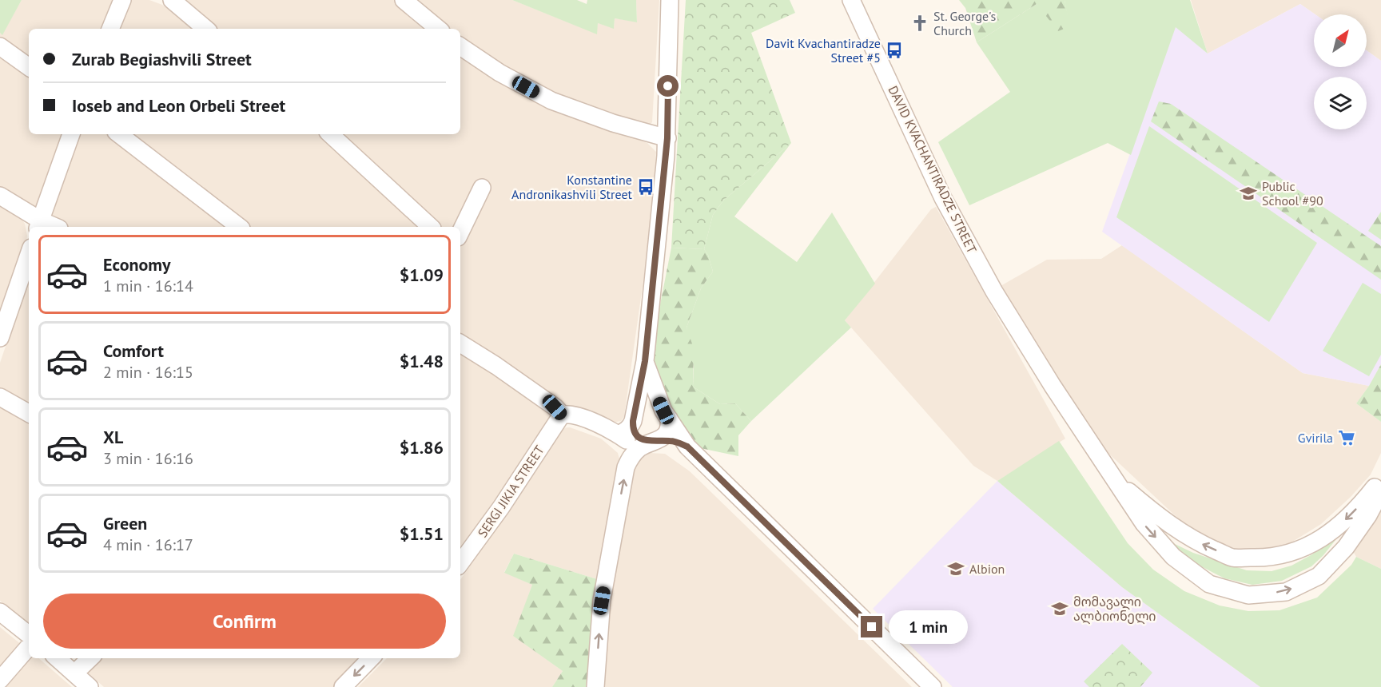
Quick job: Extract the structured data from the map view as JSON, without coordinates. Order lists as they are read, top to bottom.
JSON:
{
  "streets": {
    "street": ["DAVID KVACHANTIRADZE STREET", "SERGI JIKIA STREET"]
  },
  "places": {
    "church": ["St. George's Church"],
    "bus stop": ["Davit Kvachantiradze Street #5", "Konstantine Andronikashvili Street"],
    "school or university": ["Public School #90", "Albion", "მომავალი ალბიონელი"],
    "supermarket": ["Gvirila"]
  },
  "north": "top right",
  "page": {
    "banner": ["Zurab Begiashvili Street", "Ioseb and Leon Orbeli Street"],
    "list": [
      {
        "name": "Economy",
        "note": "1 min · 16:14",
        "value": "$1.09"
      },
      {
        "name": "Comfort",
        "note": "2 min · 16:15",
        "value": "$1.48"
      },
      {
        "name": "XL",
        "note": "3 min · 16:16",
        "value": "$1.86"
      },
      {
        "name": "Green",
        "note": "4 min · 16:17",
        "value": "$1.51"
      }
    ],
    "buttons": "Confirm",
    "bubble": "1 min"
  }
}
